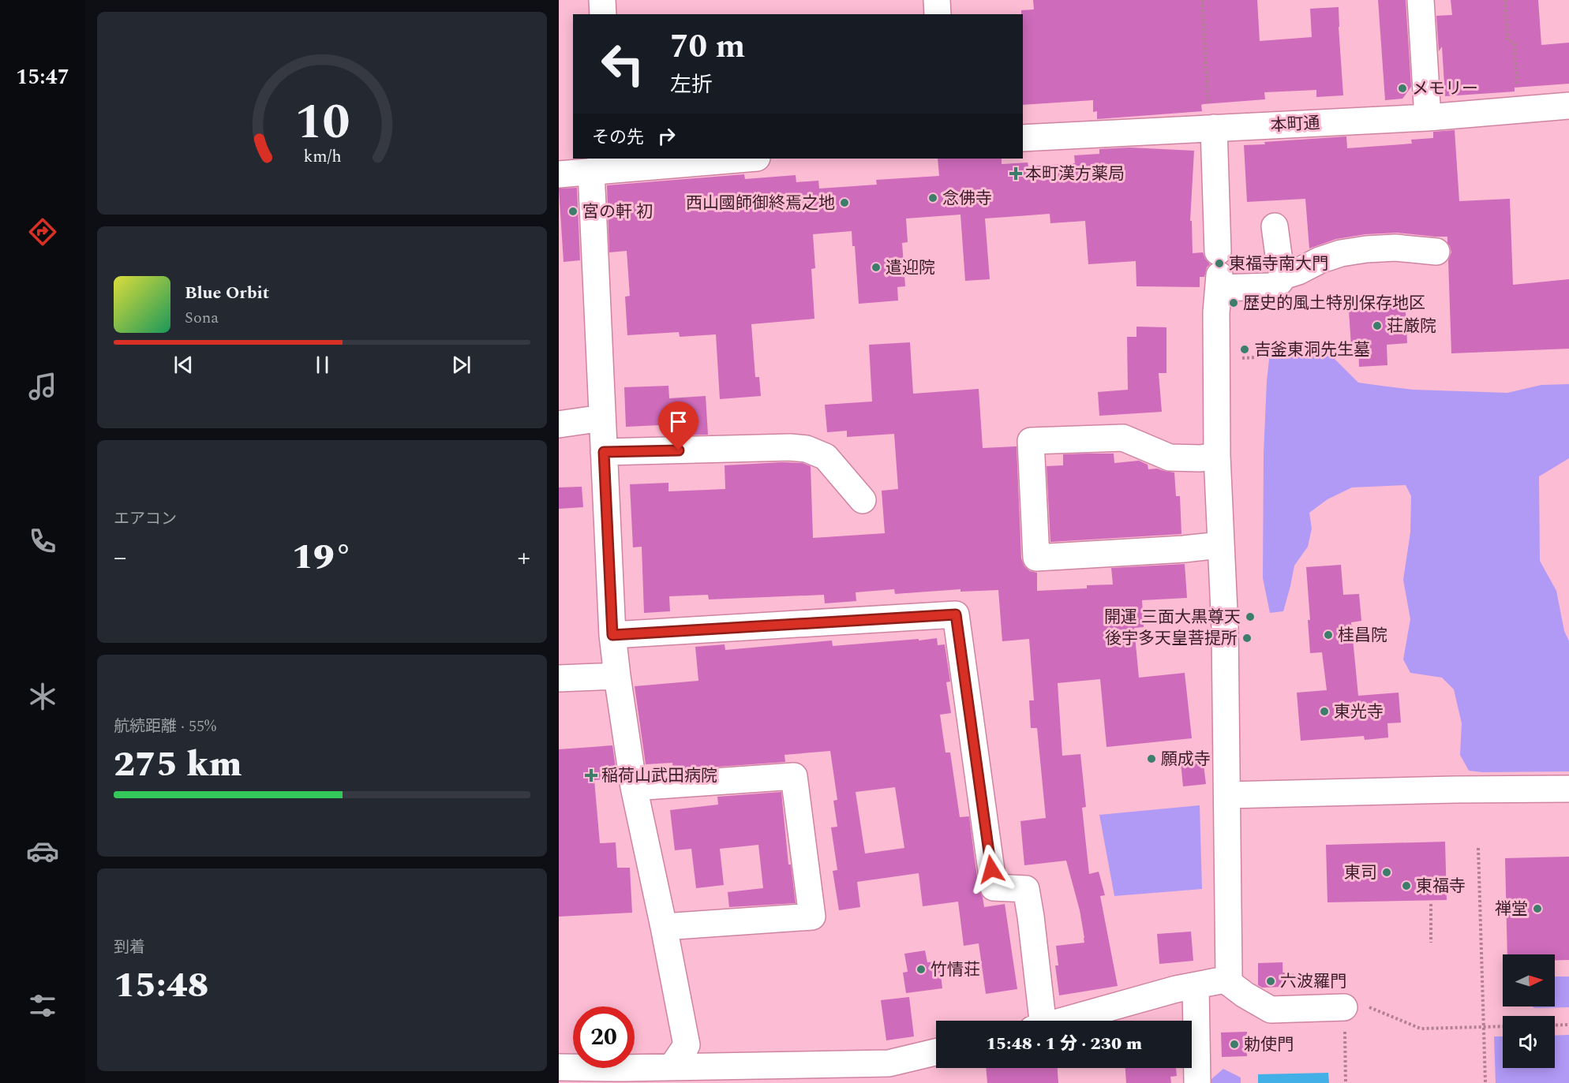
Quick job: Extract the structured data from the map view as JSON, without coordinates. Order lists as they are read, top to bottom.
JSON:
{
  "streets": {
    "street": ["本町通"]
  },
  "places": {
    "other": [
      "メモリー",
      "念佛寺",
      "西山國師御終焉之地",
      "宮の軒 初",
      "東福寺南大門",
      "遣迎院",
      "歴史的風土特別保存地区",
      "荘厳院",
      "吉釜東洞先生墓",
      "開運 三面大黒尊天",
      "桂昌院",
      "後宇多天皇菩提所",
      "東光寺",
      "願成寺",
      "東司",
      "東福寺",
      "禅堂",
      "竹情荘",
      "六波羅門",
      "勅使門"
    ],
    "health": ["本町漢方薬局", "稲荷山武田病院"]
  },
  "north": "right",
  "page": {
    "tabs": "15:47",
    "turn": ["70 m", "左折"],
    "then": "その先",
    "song": ["Blue Orbit", "Sona"],
    "tile": [
      "エアコン",
      ["航続距離 · 55%", "275 km"],
      ["到着", "15:48"]
    ],
    "heat": ["−", "19°", "+"],
    "limit": "20",
    "trip": "15:48 · 1 分 · 230 m",
    "gauge": ["10", "km/h"]
  }
}
